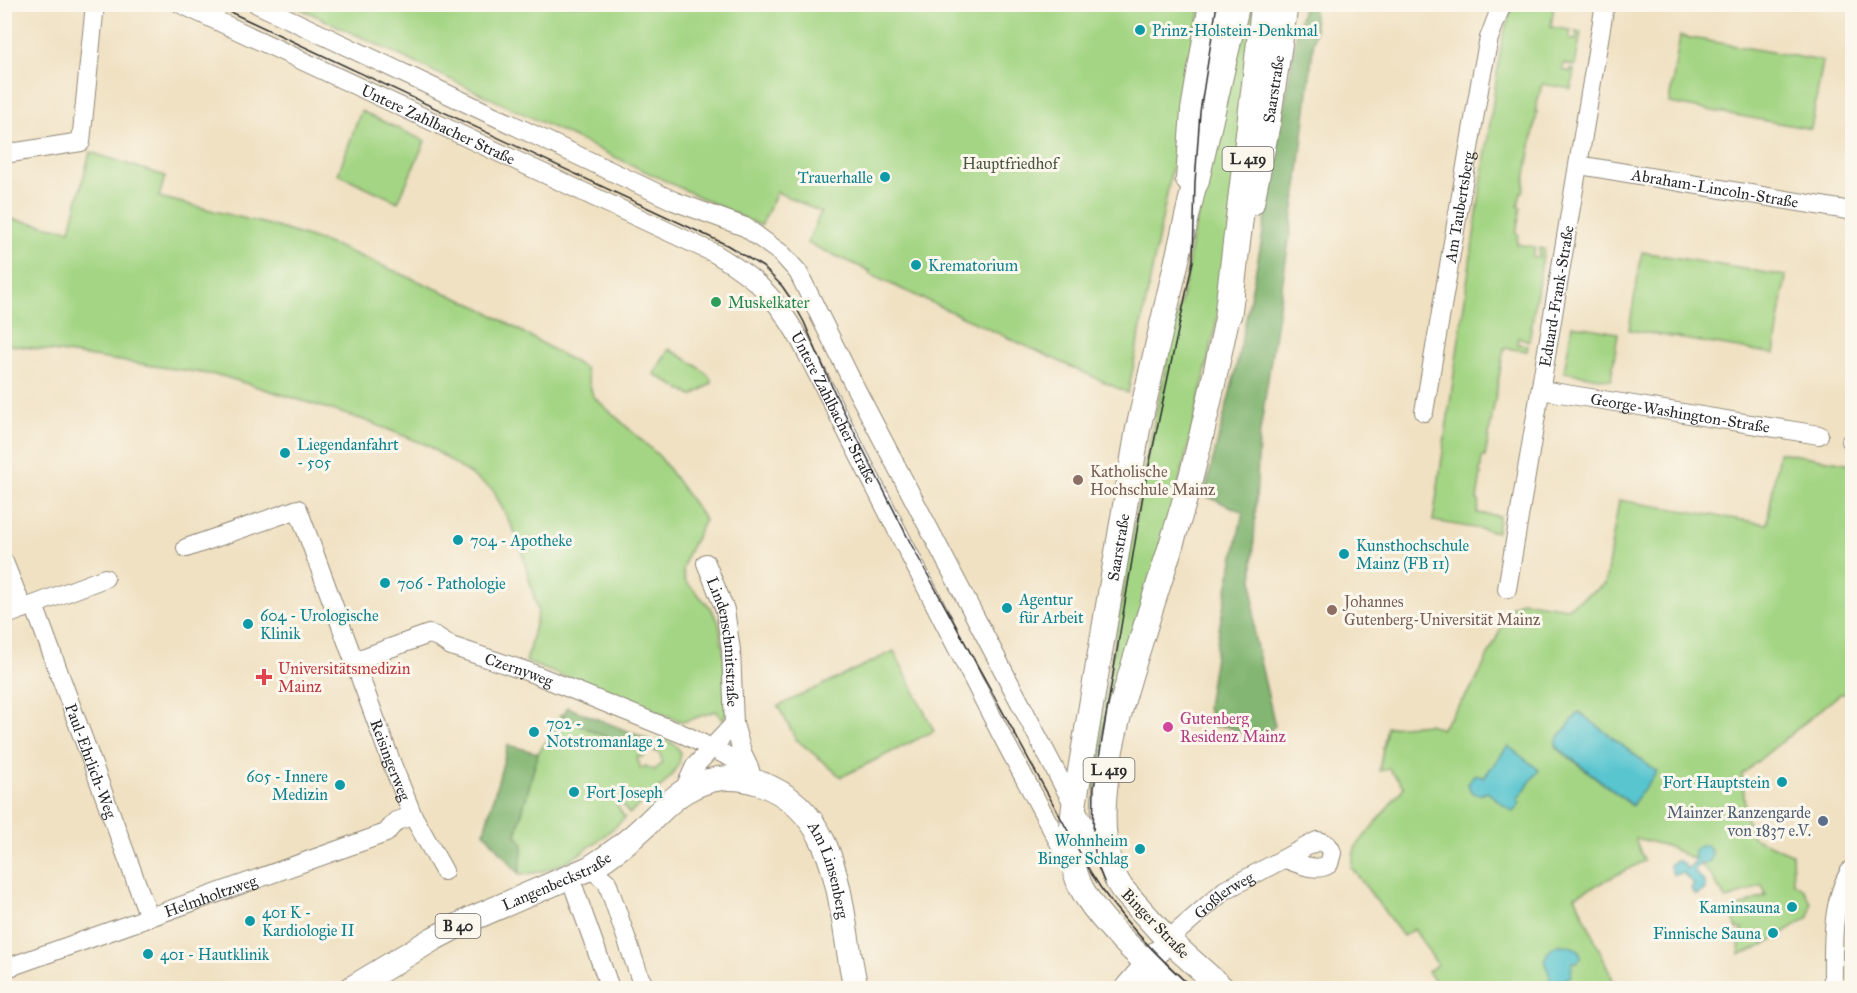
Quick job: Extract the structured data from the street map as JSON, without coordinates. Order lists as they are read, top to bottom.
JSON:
{
  "streets": {
    "highway": ["Saarstraße", "L 419"],
    "main road": [
      "Am Linsenberg",
      "Langenbeckstraße",
      "Binger Straße",
      "B 40"
    ],
    "street": [
      "Untere Zahlbacher Straße",
      "Abraham-Lincoln-Straße",
      "Am Taubertsberg",
      "Eduard-Frank-Straße",
      "George-Washington-Straße",
      "Lindenschmitstraße",
      "Czernyweg",
      "Reisingerweg",
      "Paul-Ehrlich-Weg",
      "Helmholtzweg",
      "Goßlerweg"
    ]
  },
  "crossings": [
    ["Saarstraße", "Untere Zahlbacher Straße"],
    ["Saarstraße", "Binger Straße"],
    ["Untere Zahlbacher Straße", "Binger Straße"],
    ["Abraham-Lincoln-Straße", "Eduard-Frank-Straße"],
    ["Eduard-Frank-Straße", "George-Washington-Straße"],
    ["Lindenschmitstraße", "Czernyweg"],
    ["Lindenschmitstraße", "Am Linsenberg"],
    ["Lindenschmitstraße", "Langenbeckstraße"],
    ["Czernyweg", "Reisingerweg"],
    ["Czernyweg", "Am Linsenberg"],
    ["Czernyweg", "Langenbeckstraße"],
    ["Reisingerweg", "Helmholtzweg"],
    ["Paul-Ehrlich-Weg", "Helmholtzweg"],
    ["Am Linsenberg", "Langenbeckstraße"],
    ["Goßlerweg", "Binger Straße"]
  ],
  "parks": ["Hauptfriedhof"],
  "places": {
    "other": [
      "Prinz-Holstein-Denkmal",
      "Trauerhalle",
      "Krematorium",
      "Muskelkater",
      "Liegendanfahrt - 505",
      "Katholische Hochschule Mainz",
      "704 - Apotheke",
      "Kunsthochschule Mainz (FB 11)",
      "706 - Pathologie",
      "Agentur für Arbeit",
      "Johannes Gutenberg-Universität Mainz",
      "604 - Urologische Klinik",
      "Gutenberg Residenz Mainz",
      "702 - Notstromanlage 2",
      "Fort Hauptstein",
      "605 - Innere Medizin",
      "Fort Joseph",
      "Mainzer Ranzengarde von 1837 e.V.",
      "Wohnheim Binger Schlag",
      "Kaminsauna",
      "401 K - Kardiologie II",
      "Finnische Sauna",
      "401 - Hautklinik"
    ],
    "health": ["Universitätsmedizin Mainz"]
  }
}
